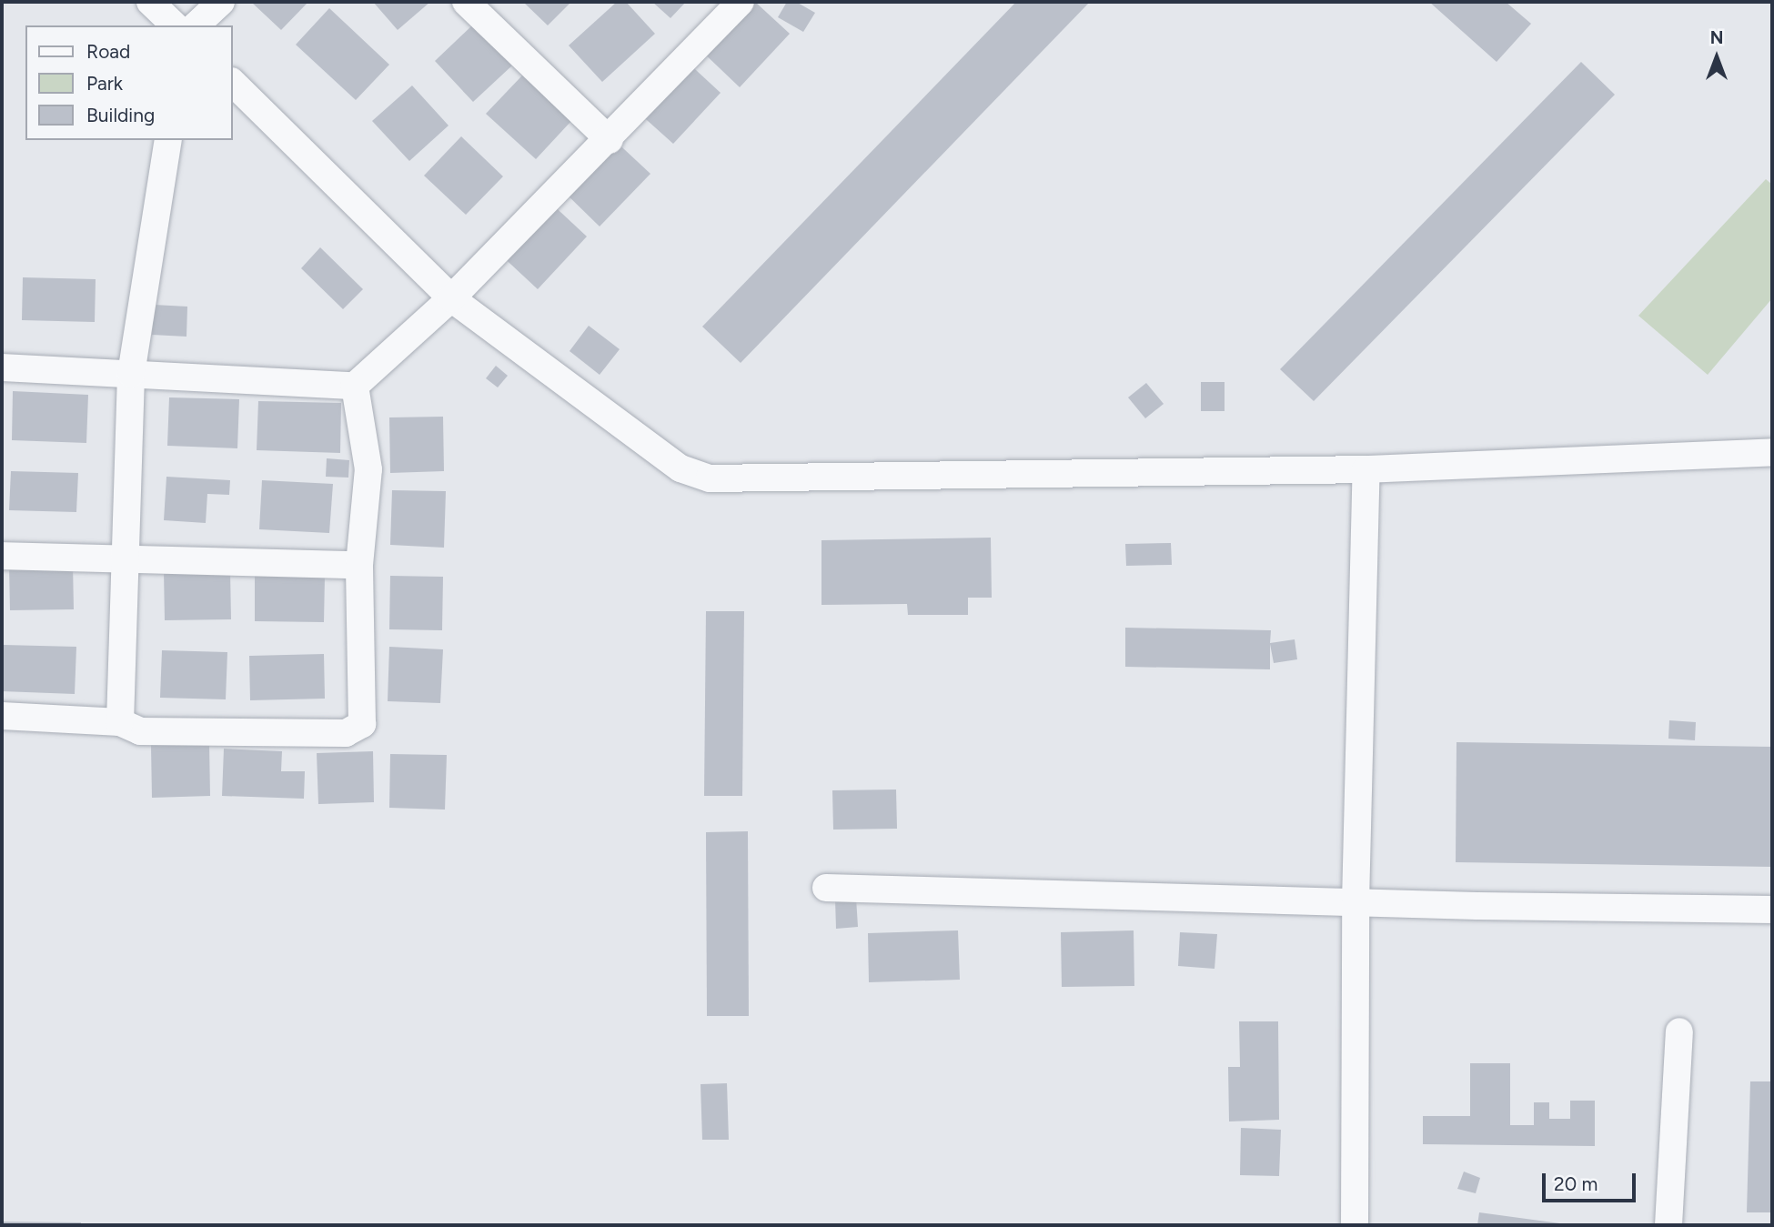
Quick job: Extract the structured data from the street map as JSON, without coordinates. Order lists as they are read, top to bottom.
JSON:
{
  "legend": ["Road", "Park", "Building"],
  "scale_bar": "20 m",
  "north": "top"
}
